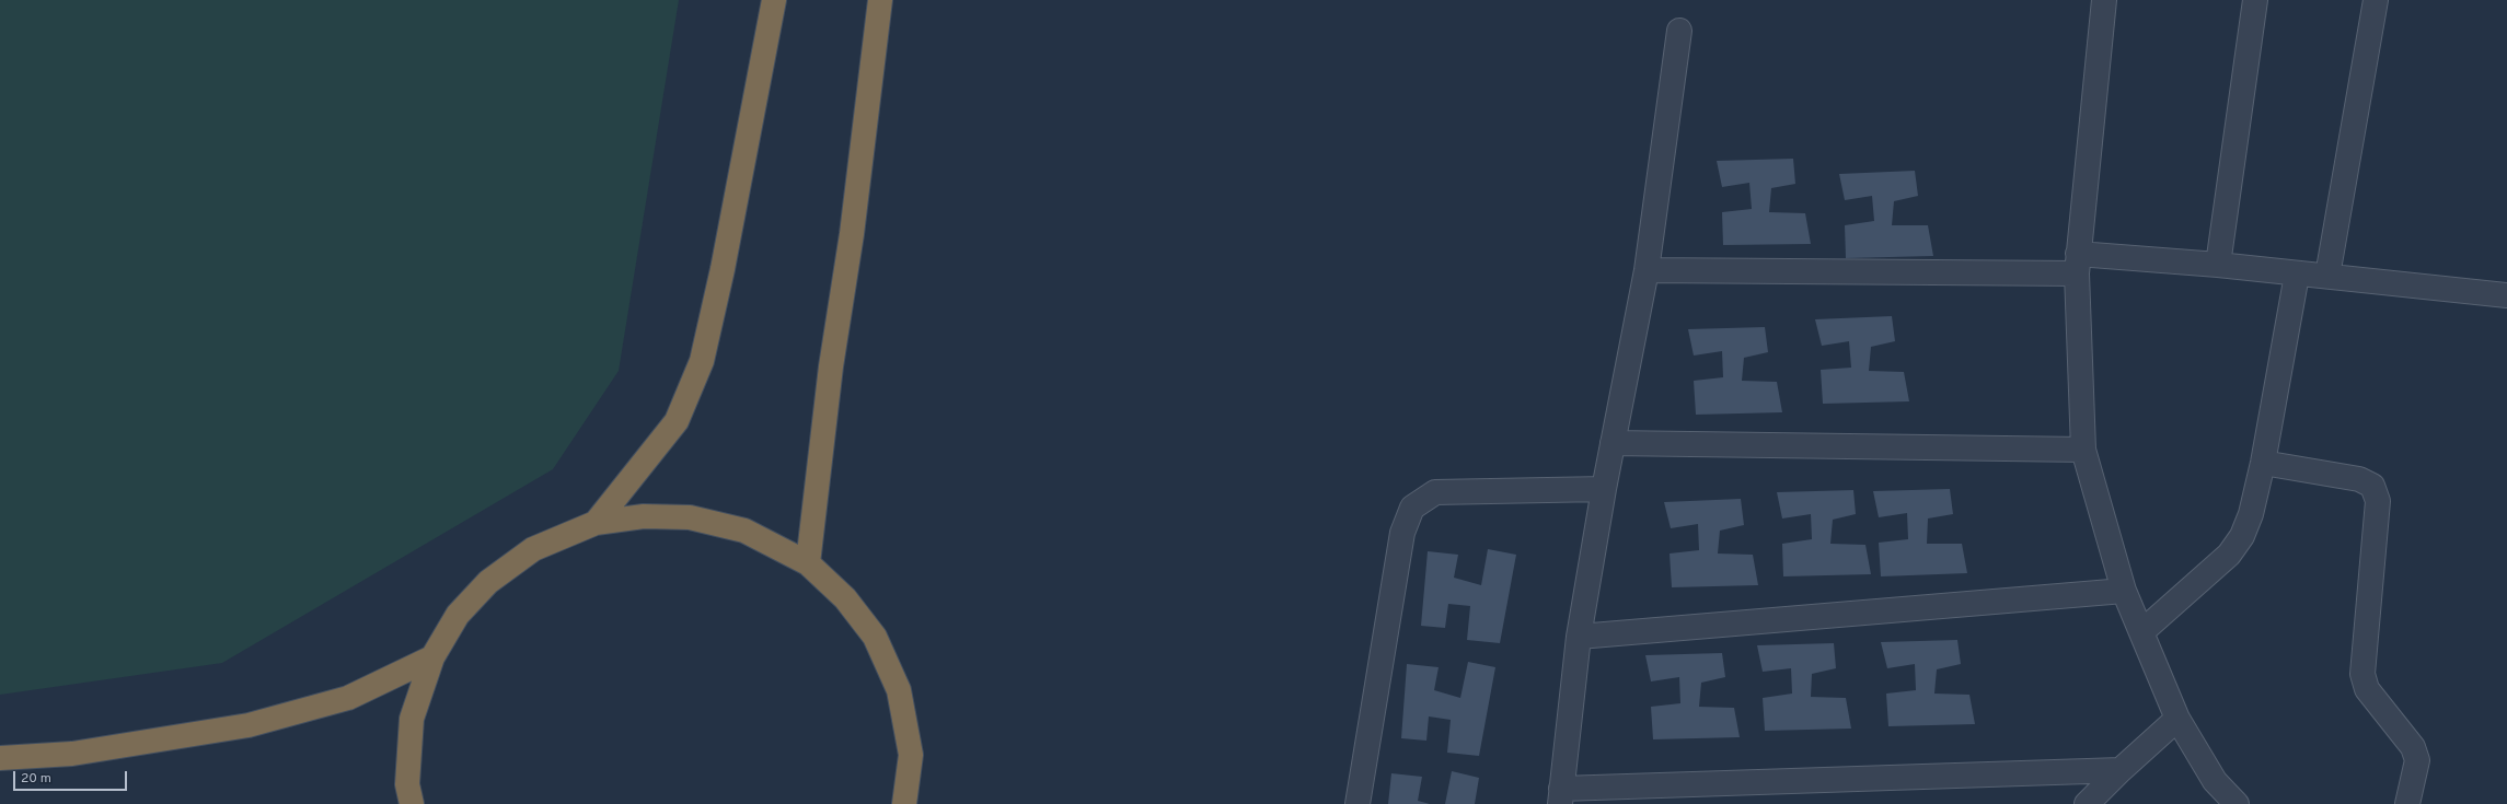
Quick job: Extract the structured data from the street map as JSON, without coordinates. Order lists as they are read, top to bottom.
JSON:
{
  "scale_bar": "20 m"
}
